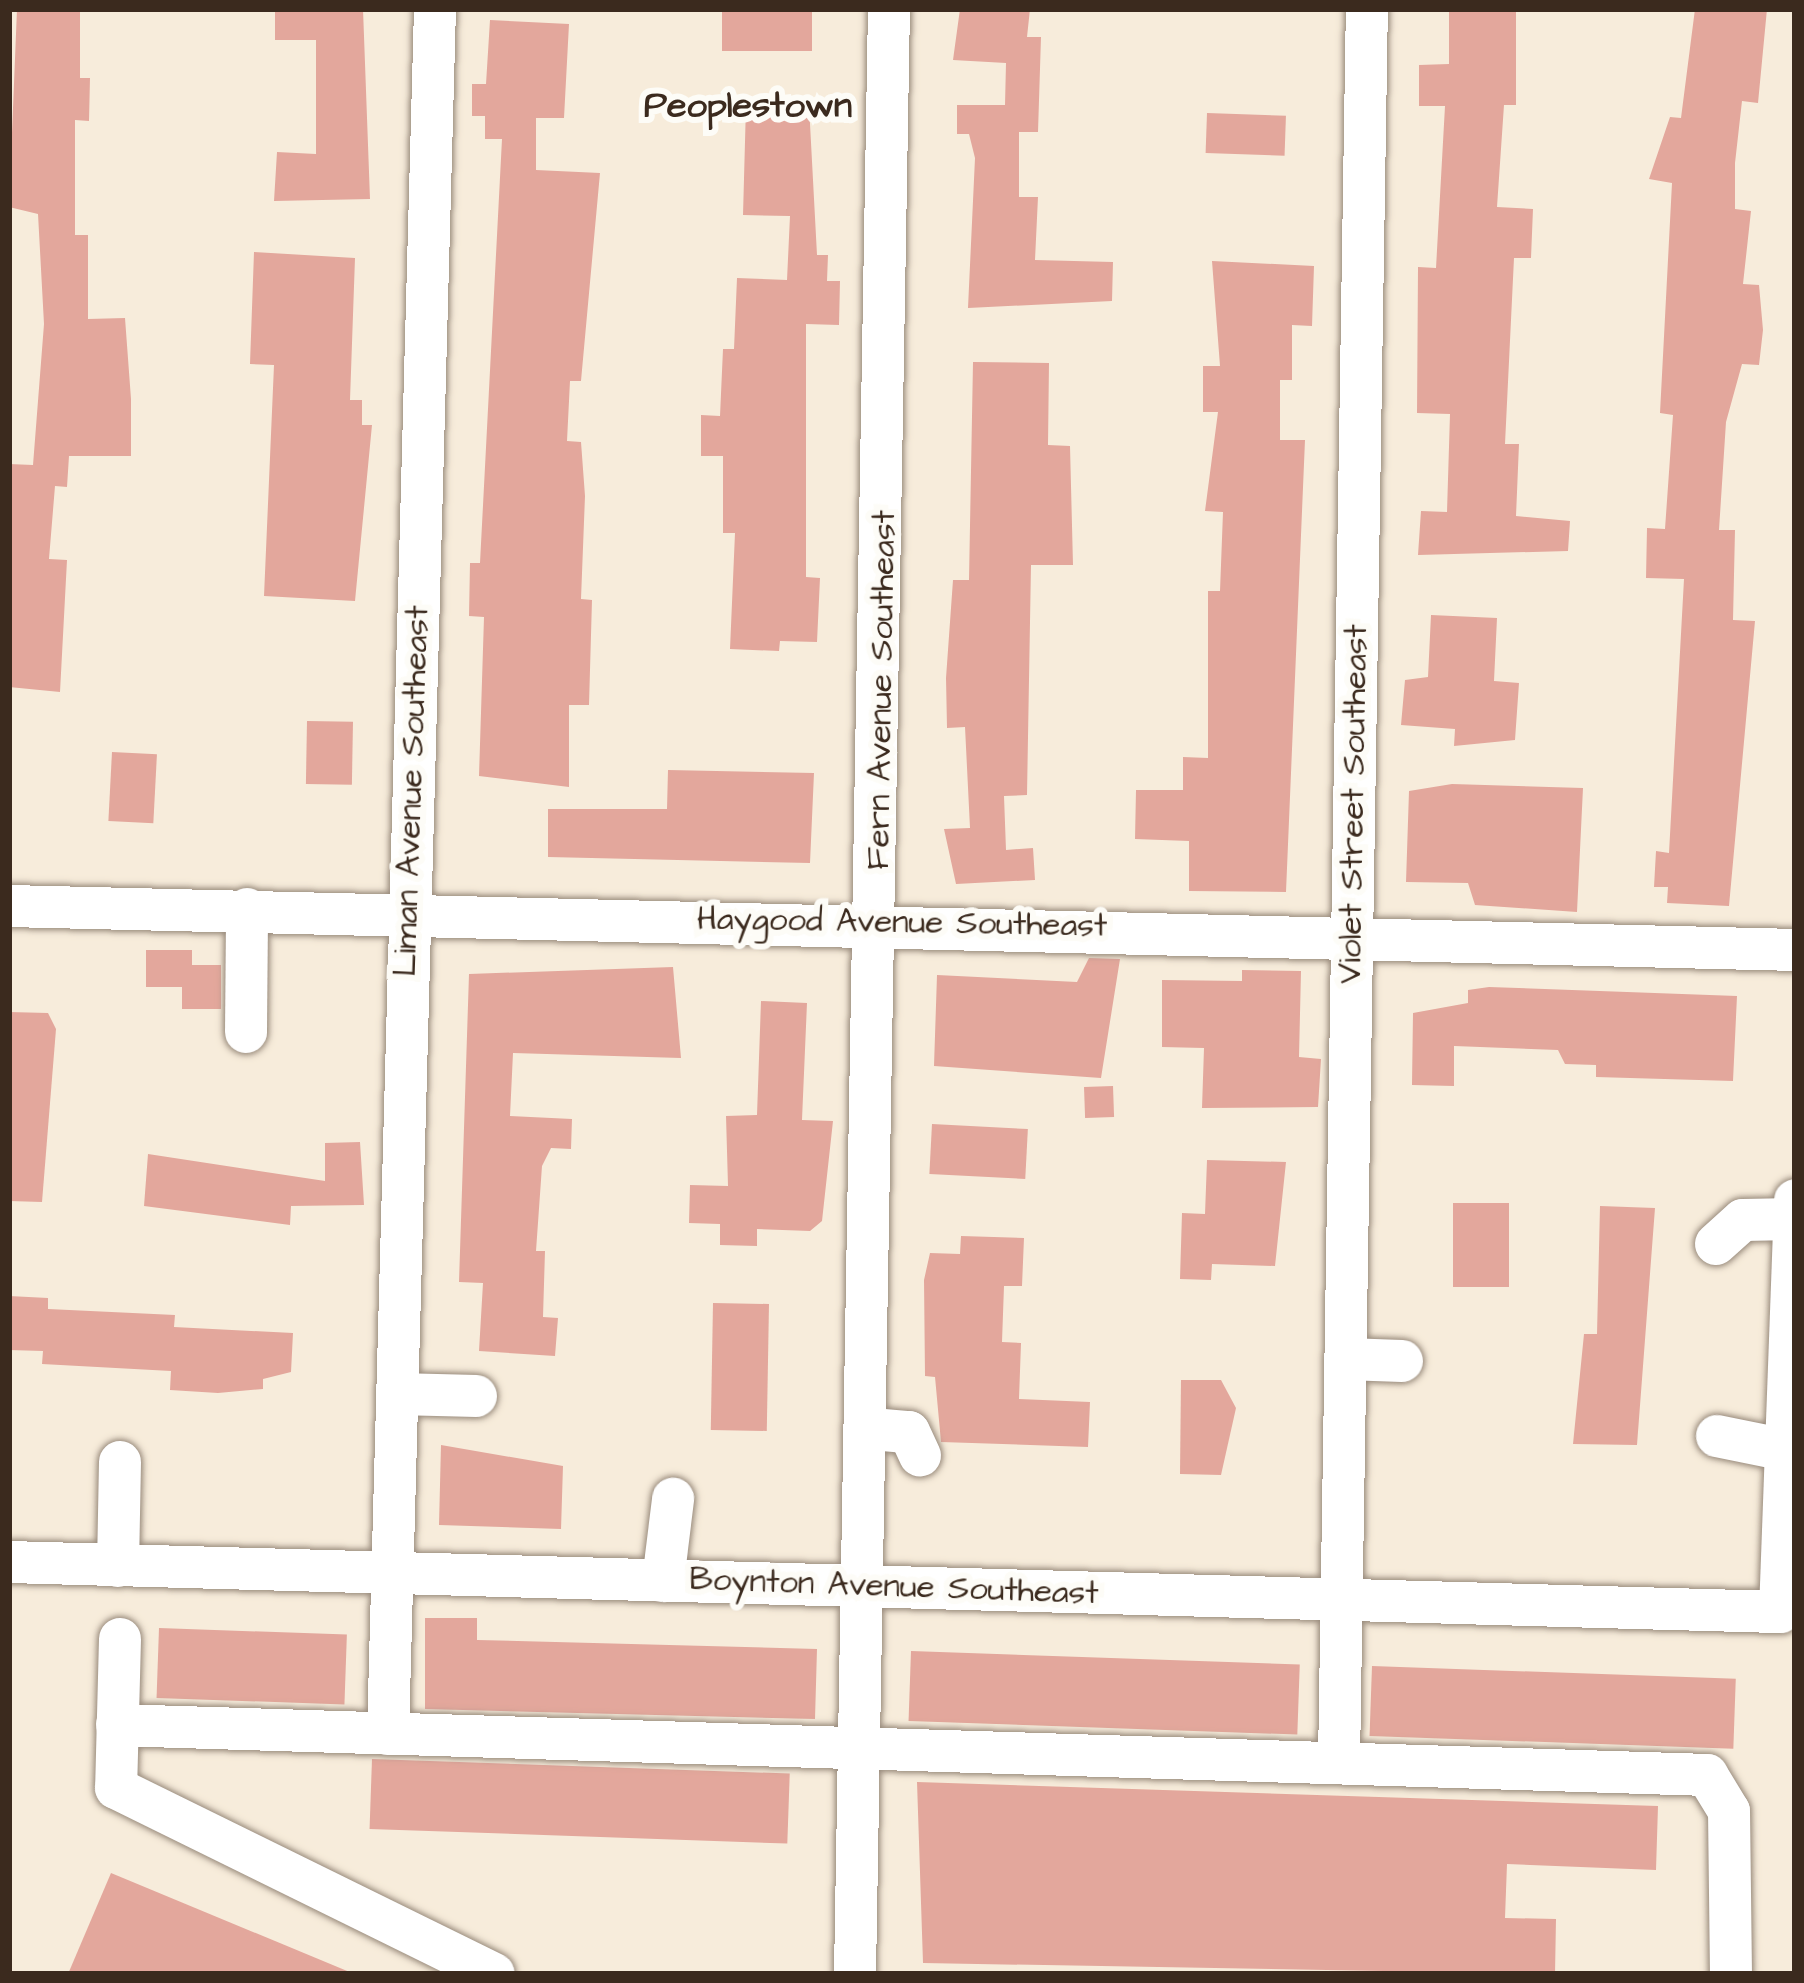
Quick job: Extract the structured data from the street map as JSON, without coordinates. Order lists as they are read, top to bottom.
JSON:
{
  "streets": {
    "street": [
      "Fern Avenue Southeast",
      "Liman Avenue Southeast",
      "Violet Street Southeast",
      "Haygood Avenue Southeast",
      "Boynton Avenue Southeast"
    ]
  },
  "crossings": [
    ["Fern Avenue Southeast", "Haygood Avenue Southeast"],
    ["Fern Avenue Southeast", "Boynton Avenue Southeast"],
    ["Liman Avenue Southeast", "Haygood Avenue Southeast"],
    ["Liman Avenue Southeast", "Boynton Avenue Southeast"],
    ["Violet Street Southeast", "Haygood Avenue Southeast"],
    ["Violet Street Southeast", "Boynton Avenue Southeast"]
  ],
  "districts": ["Peoplestown"]
}
